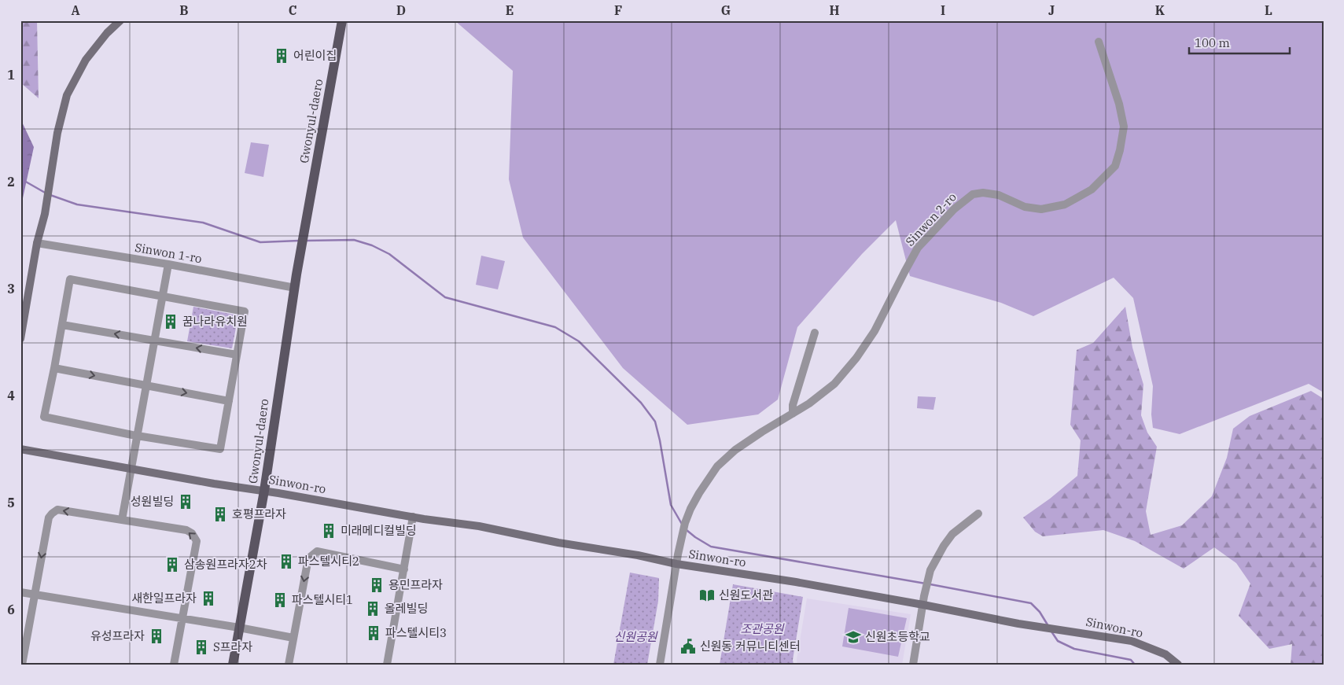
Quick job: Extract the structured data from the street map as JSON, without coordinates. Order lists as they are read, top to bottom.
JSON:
{
  "streets": {
    "main road": ["Gwonyul-daero"],
    "street": ["Sinwon 2-ro", "Sinwon 1-ro", "Sinwon-ro"]
  },
  "crossings": [
    ["Gwonyul-daero", "Sinwon 1-ro"],
    ["Gwonyul-daero", "Sinwon-ro"],
    ["Sinwon 2-ro", "Sinwon-ro"]
  ],
  "parks": ["조관공원", "신원공원"],
  "places": {
    "building": [
      "어린이집",
      "꿈나라유치원",
      "성원빌딩",
      "호평프라자",
      "미래메디컬빌딩",
      "파스텔시티2",
      "삼송원프라자2차",
      "용민프라자",
      "새한일프라자",
      "파스텔시티1",
      "올레빌딩",
      "파스텔시티3",
      "유성프라자",
      "S프라자"
    ],
    "library": ["신원도서관"],
    "school or university": ["신원초등학교"],
    "public building": ["신원동 커뮤니티센터"]
  },
  "scale_bar": "100 m",
  "grid": {
    "columns": [
      "A",
      "B",
      "C",
      "D",
      "E",
      "F",
      "G",
      "H",
      "I",
      "J",
      "K",
      "L"
    ],
    "rows": [
      "1",
      "2",
      "3",
      "4",
      "5",
      "6"
    ]
  }
}
